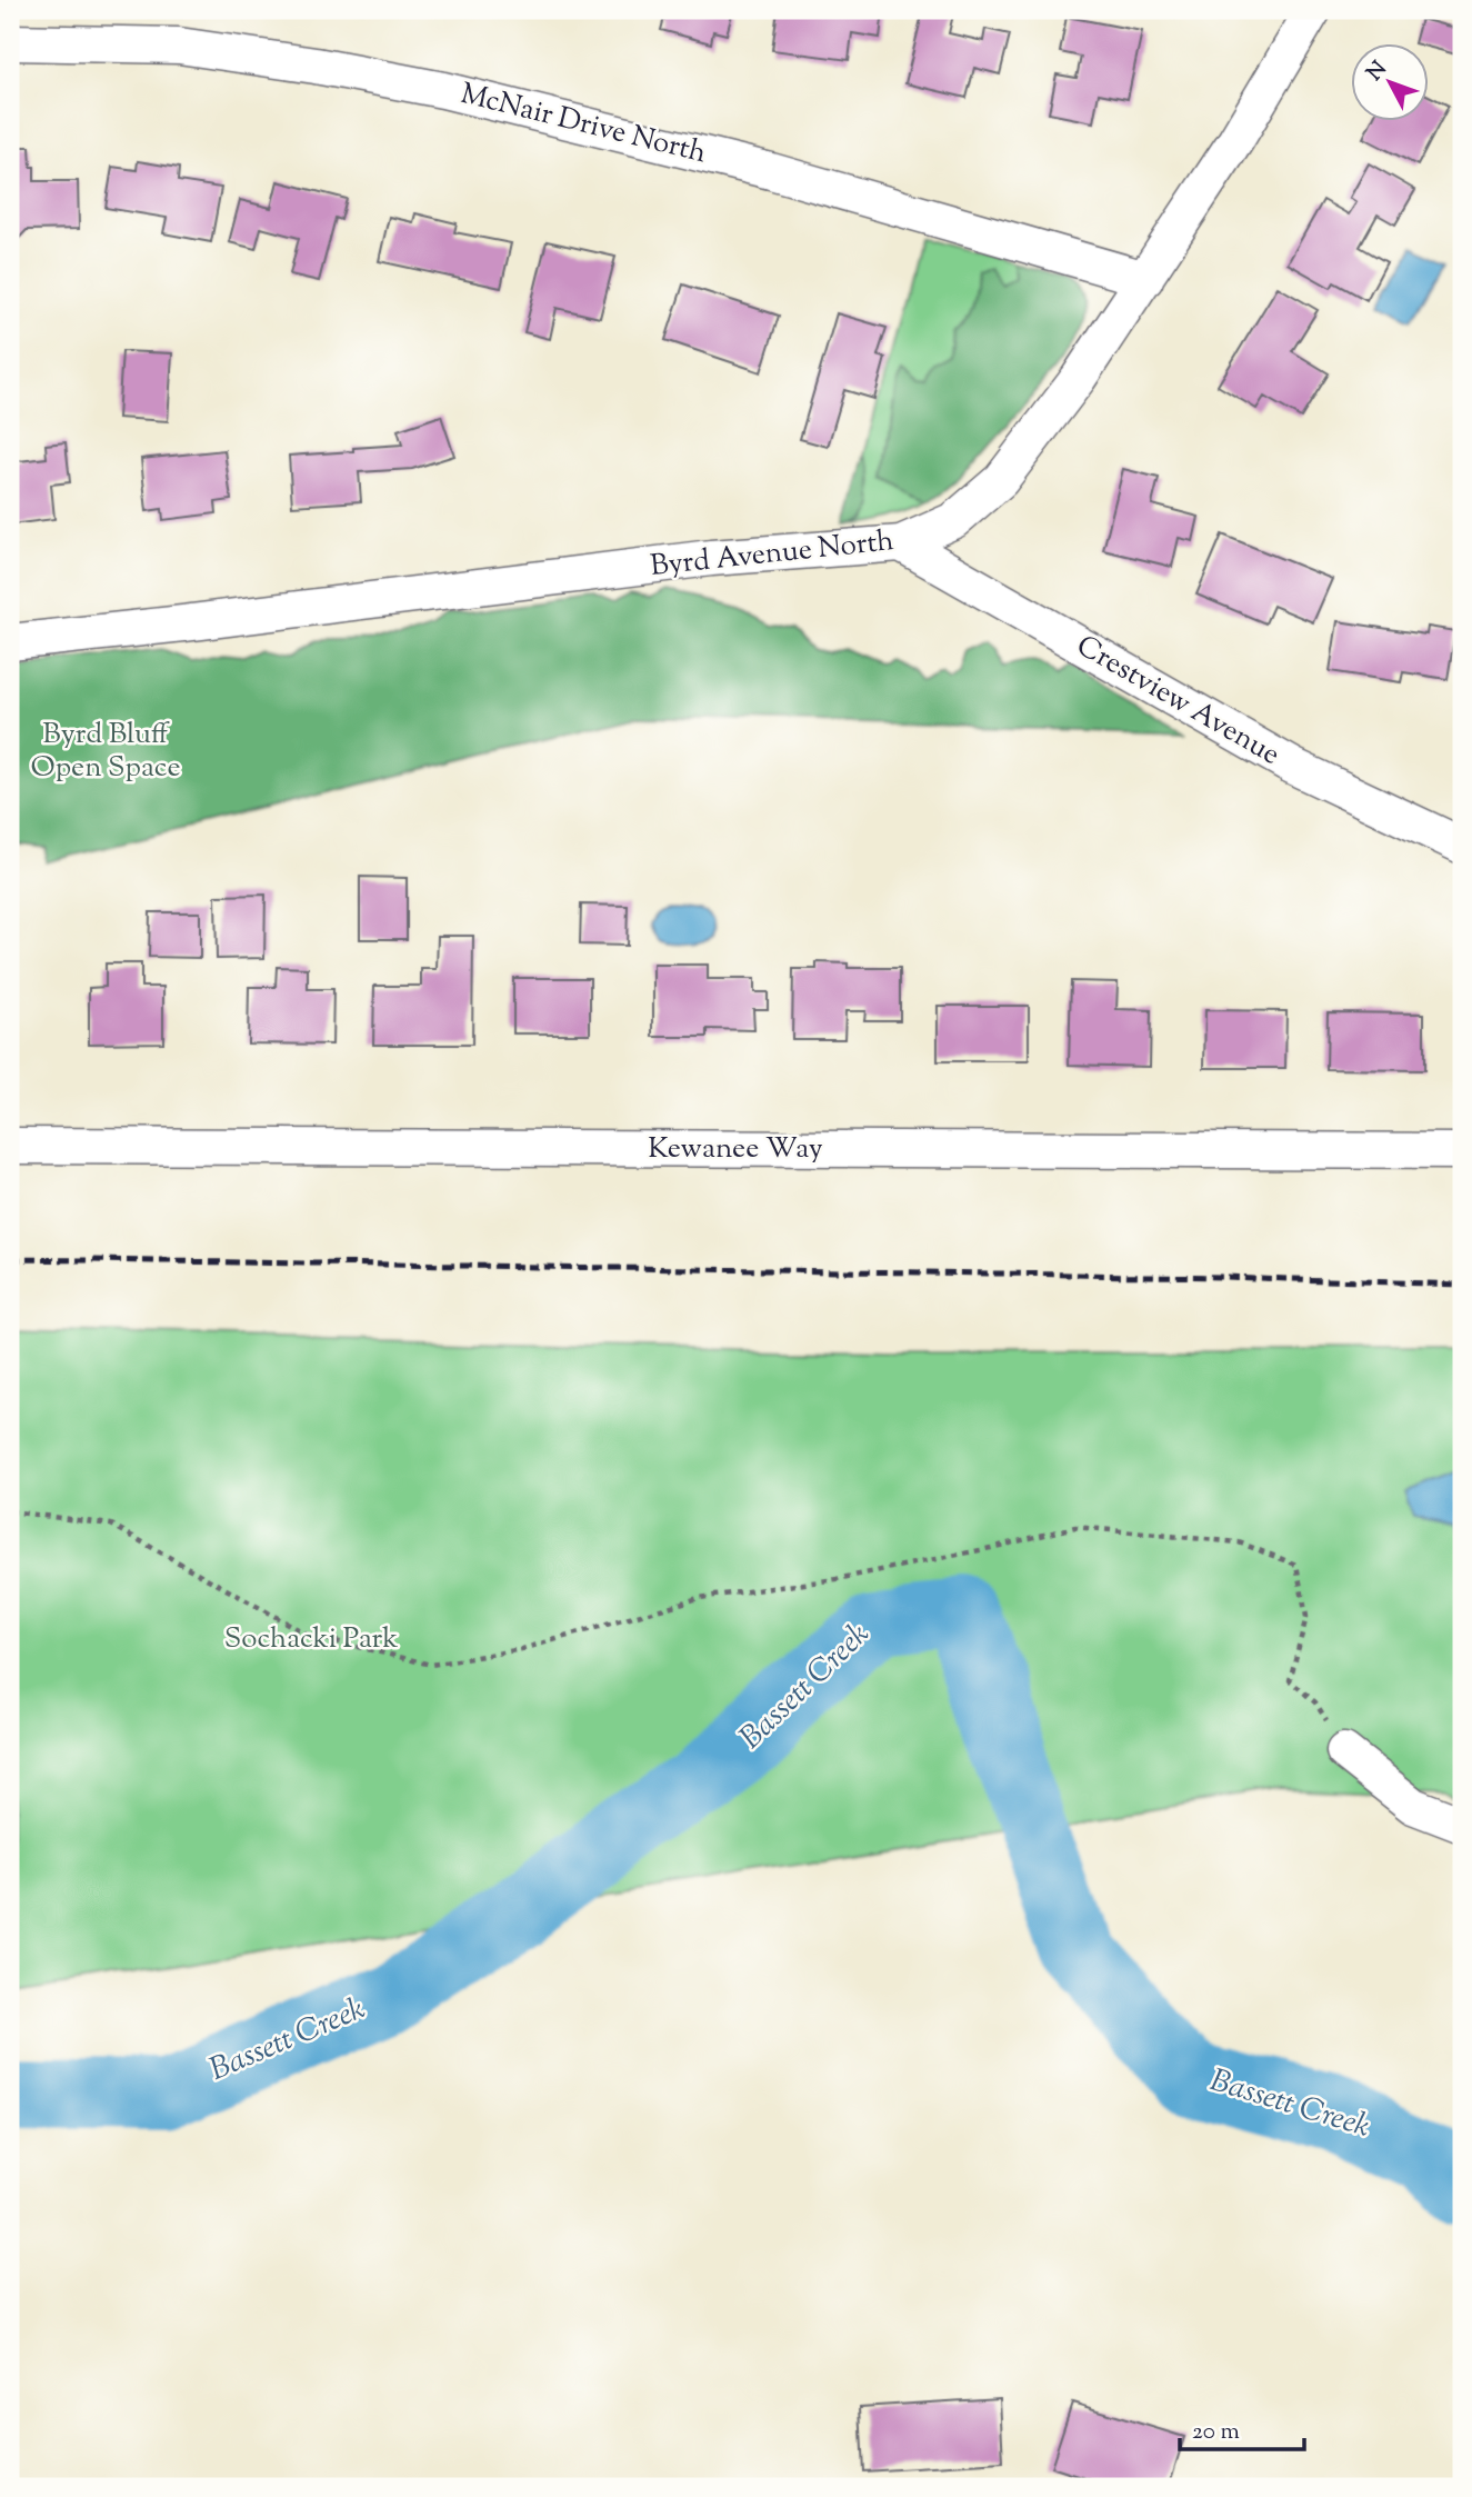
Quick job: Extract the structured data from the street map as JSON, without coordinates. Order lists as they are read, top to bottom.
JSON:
{
  "streets": {
    "street": [
      "McNair Drive North",
      "Byrd Avenue North",
      "Crestview Avenue",
      "Kewanee Way"
    ]
  },
  "crossings": [
    ["McNair Drive North", "Byrd Avenue North"],
    ["Byrd Avenue North", "Crestview Avenue"]
  ],
  "water": ["Bassett Creek"],
  "parks": ["Byrd Bluff Open Space", "Sochacki Park"],
  "scale_bar": "20 m",
  "north": "top left"
}
